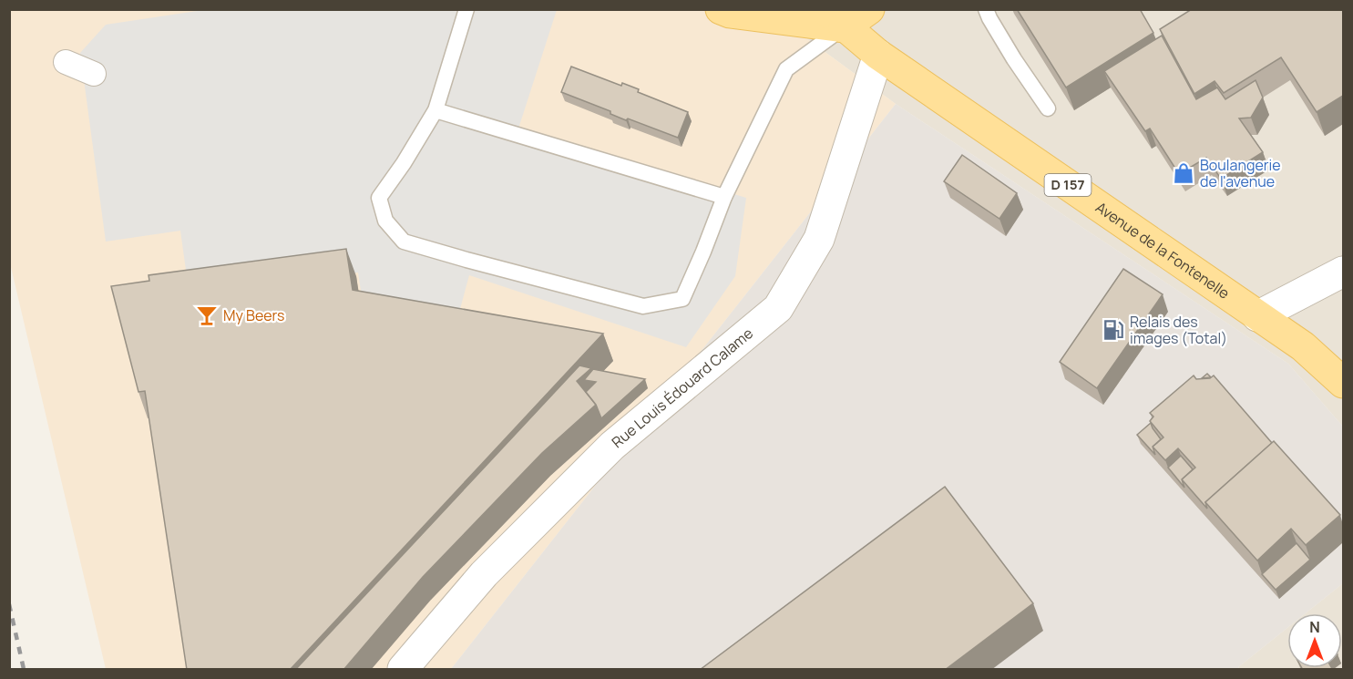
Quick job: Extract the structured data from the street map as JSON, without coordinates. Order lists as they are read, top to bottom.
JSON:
{
  "streets": {
    "main road": ["D 157", "Avenue de la Fontenelle"],
    "street": ["Rue Louis Édouard Calame"]
  },
  "crossings": [
    ["Avenue de la Fontenelle", "Rue Louis Édouard Calame"]
  ],
  "places": {
    "shop": ["Boulangerie de l'avenue"],
    "bar": ["My Beers"],
    "fuel station": ["Relais des images (Total)"]
  },
  "north": "top"
}
